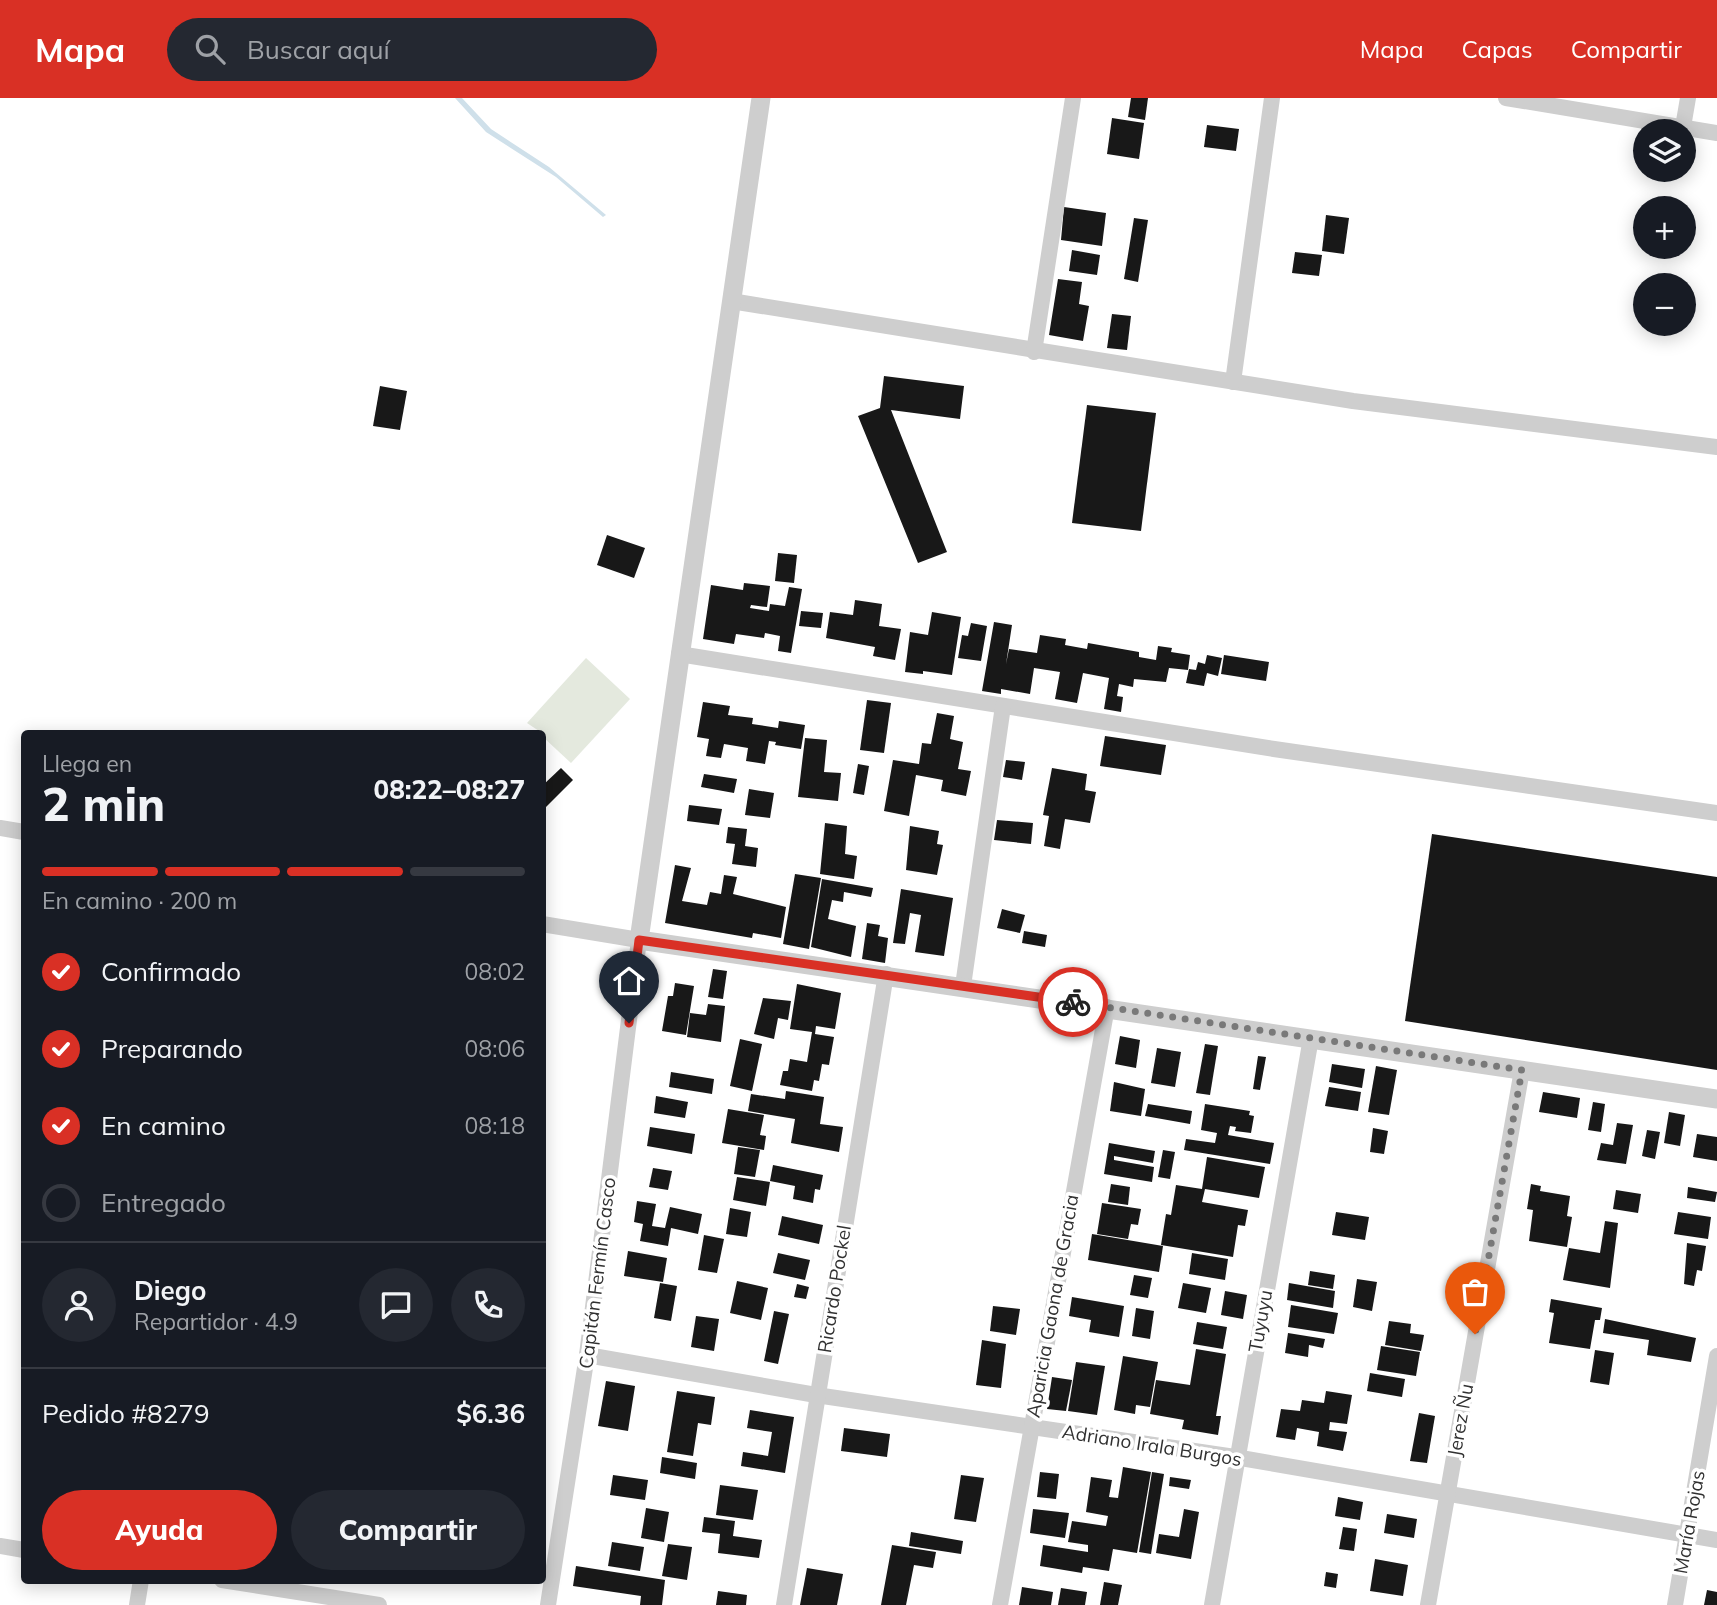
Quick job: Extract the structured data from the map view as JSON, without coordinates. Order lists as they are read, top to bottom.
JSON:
{
  "streets": {
    "street": [
      "Capitán Fermín Casco",
      "Ricardo Pockel",
      "Aparicia Gaona de Gracia",
      "Tuyuyu",
      "Jerez Ñu",
      "Adriano Irala Burgos",
      "María Rojas"
    ]
  },
  "crossings": [
    ["Capitán Fermín Casco", "Adriano Irala Burgos"],
    ["Ricardo Pockel", "Adriano Irala Burgos"],
    ["Aparicia Gaona de Gracia", "Adriano Irala Burgos"],
    ["Tuyuyu", "Adriano Irala Burgos"],
    ["Jerez Ñu", "Adriano Irala Burgos"],
    ["Adriano Irala Burgos", "María Rojas"]
  ],
  "page": {
    "header": "Mapa",
    "search": "Buscar aquí",
    "nav": ["Mapa", "Capas", "Compartir"],
    "map_buttons": ["+", "−"],
    "heading": ["2 min", "Llega en", "08:22–08:27"],
    "panel": [
      "Diego",
      "Repartidor · 4.9",
      "Pedido #8279",
      "$6.36"
    ],
    "bar": "En camino · 200 m",
    "list": [
      ["Confirmado", "08:02"],
      ["Preparando", "08:06"],
      ["En camino", "08:18"],
      "Entregado"
    ],
    "buttons": ["Ayuda", "Compartir"]
  }
}
